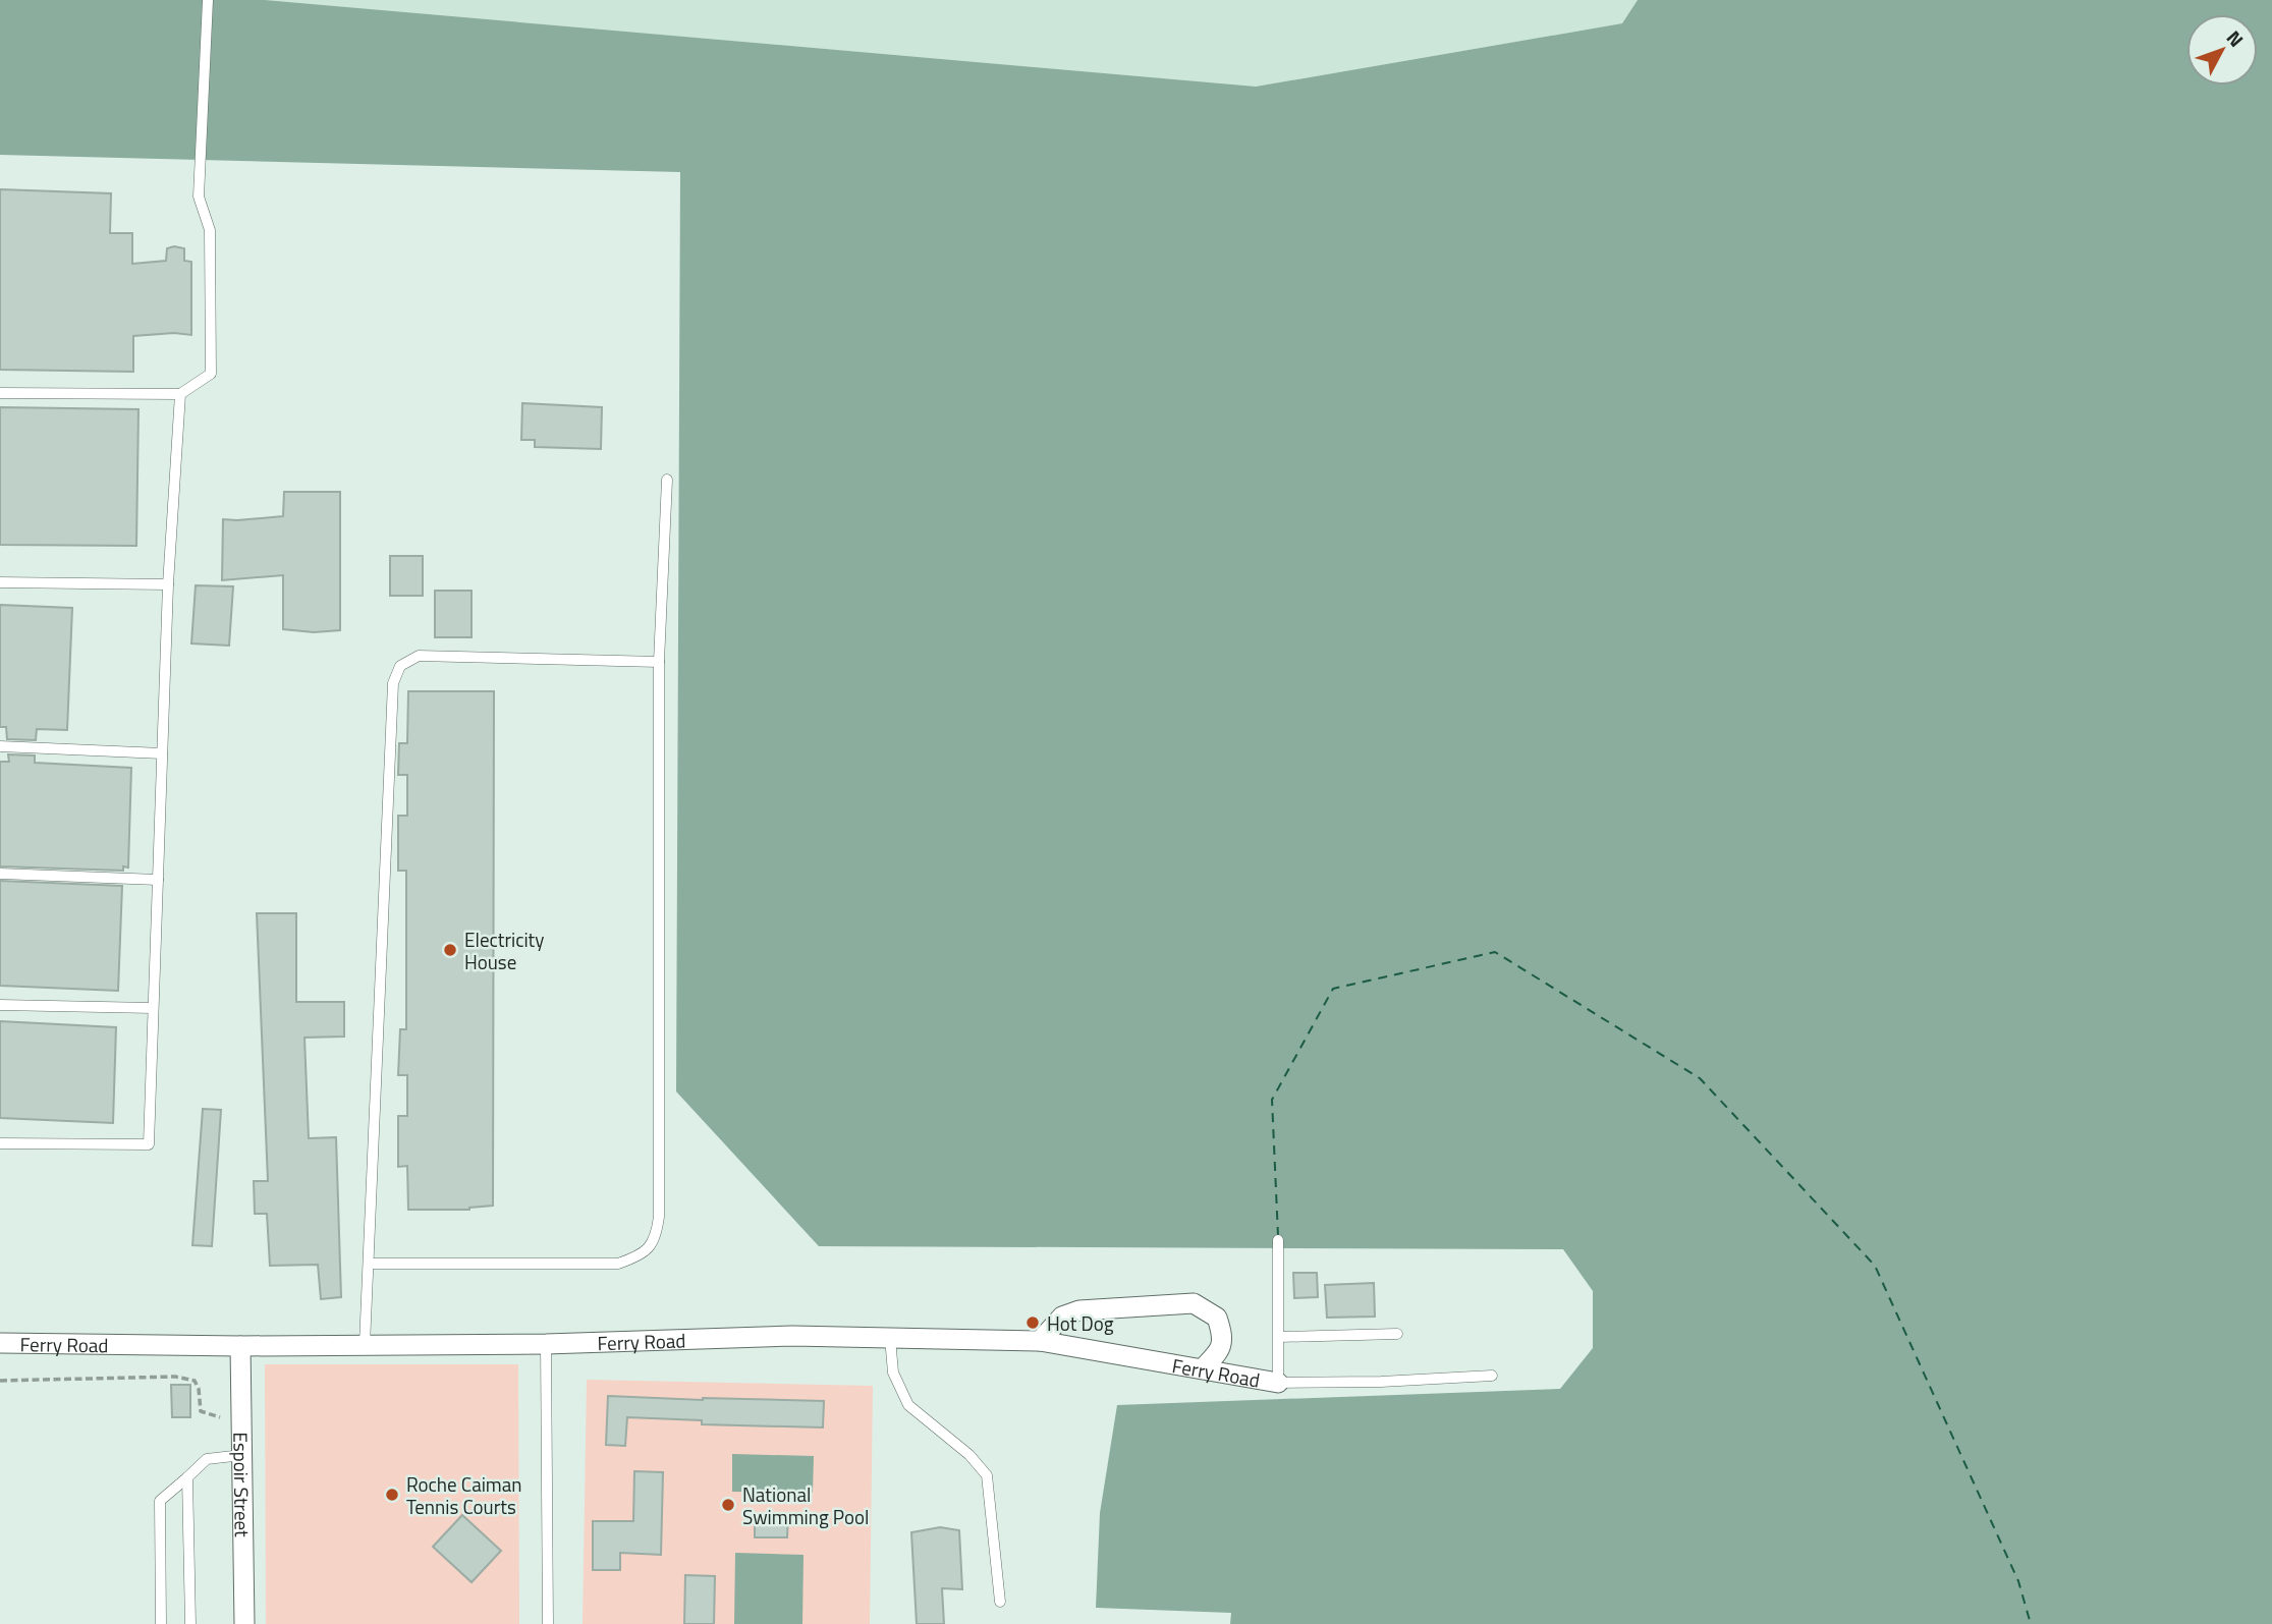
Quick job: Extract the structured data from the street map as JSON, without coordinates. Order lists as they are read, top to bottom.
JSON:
{
  "streets": {
    "street": ["Ferry Road", "Espoir Street"]
  },
  "crossings": [
    ["Ferry Road", "Espoir Street"]
  ],
  "places": [
    "Electricity House",
    "Hot Dog",
    "Roche Caiman Tennis Courts",
    "National Swimming Pool"
  ],
  "north": "top right"
}
